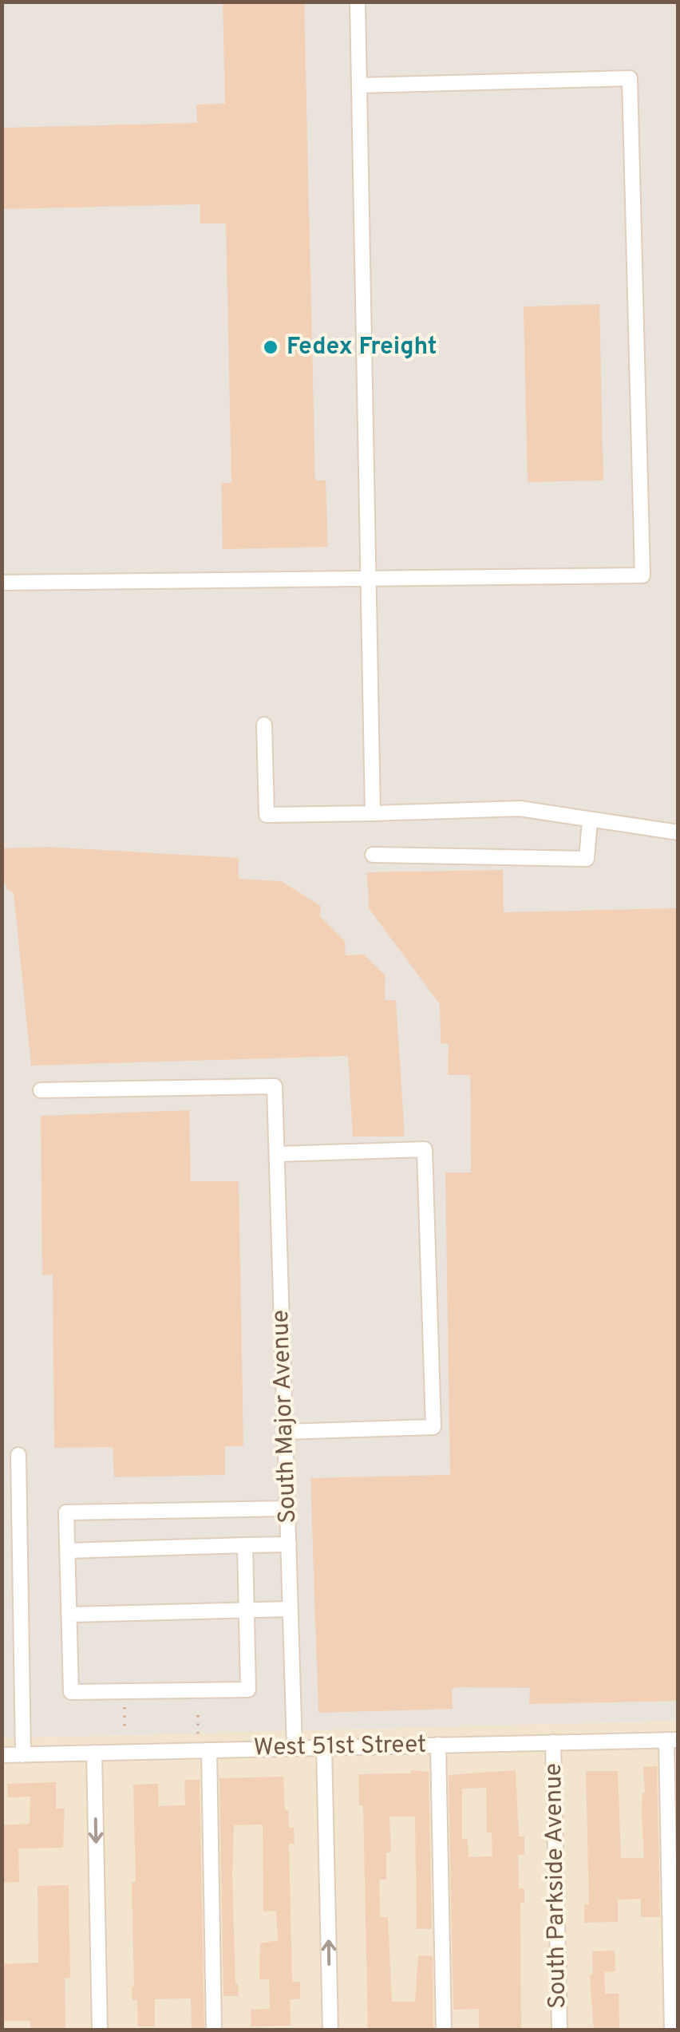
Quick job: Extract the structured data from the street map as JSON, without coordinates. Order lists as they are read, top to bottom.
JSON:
{
  "streets": {
    "street": ["South Major Avenue", "West 51st Street", "South Parkside Avenue"]
  },
  "crossings": [
    ["South Major Avenue", "West 51st Street"],
    ["West 51st Street", "South Parkside Avenue"]
  ],
  "places": ["Fedex Freight"]
}
